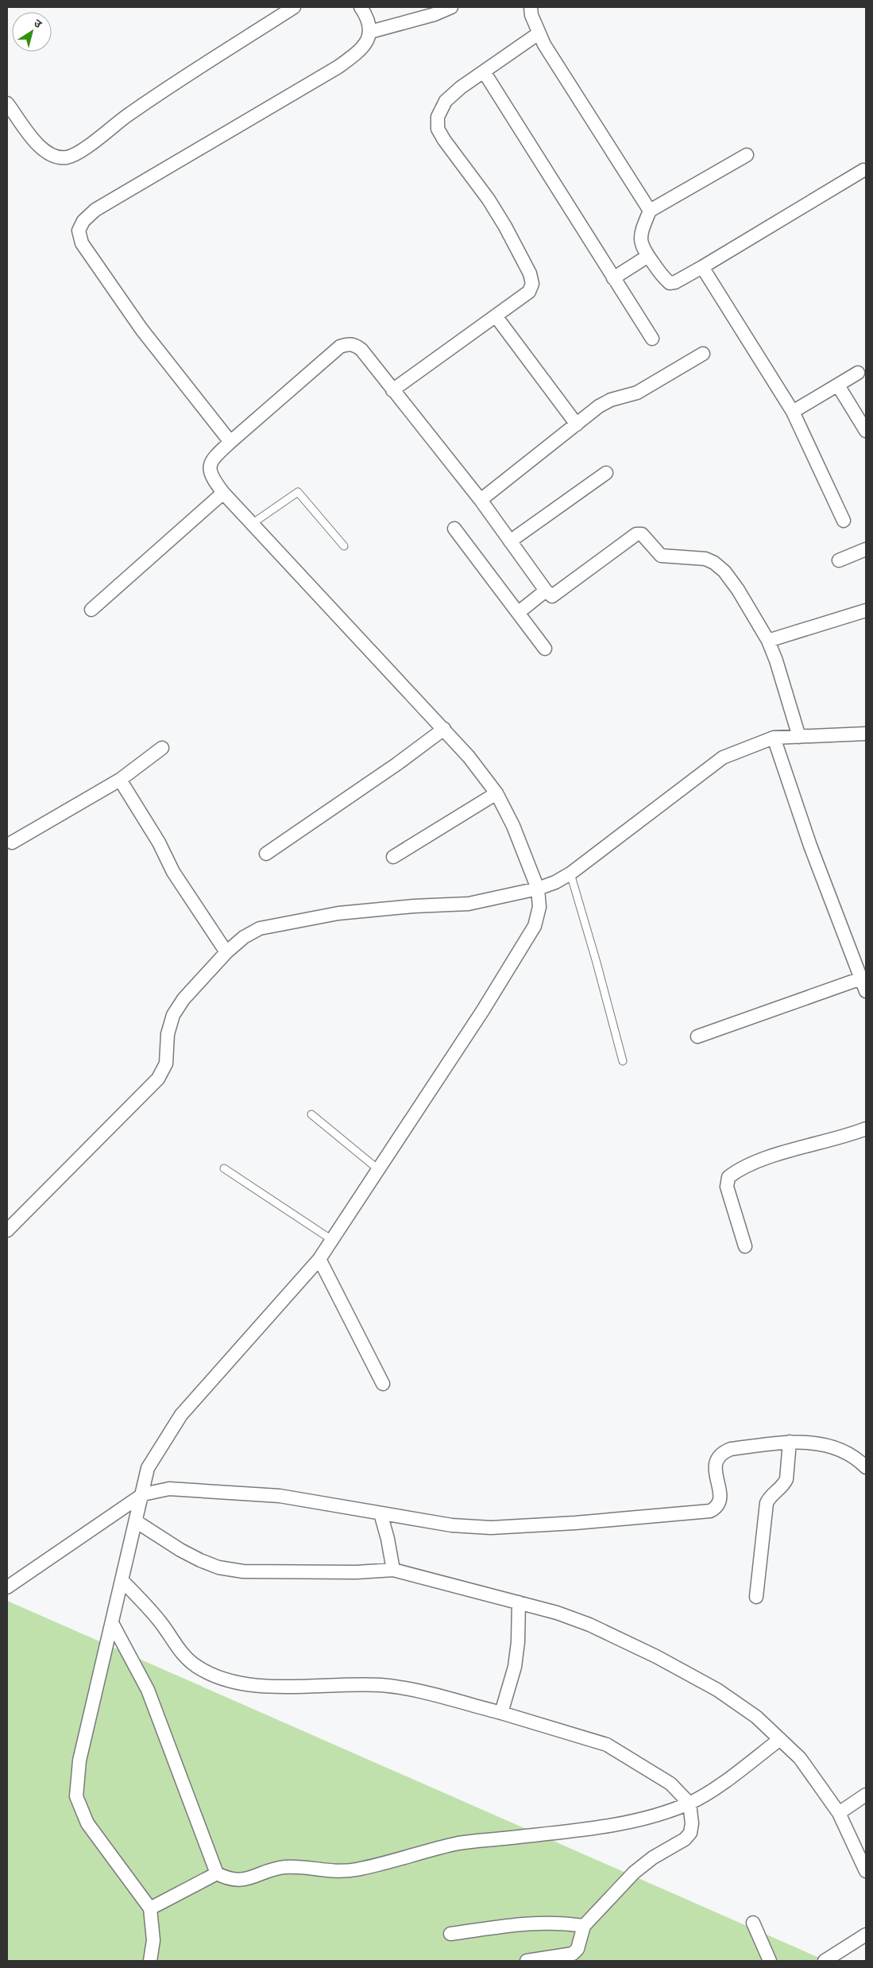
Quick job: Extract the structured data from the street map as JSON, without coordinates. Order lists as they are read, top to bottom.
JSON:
{
  "north": "top right"
}
